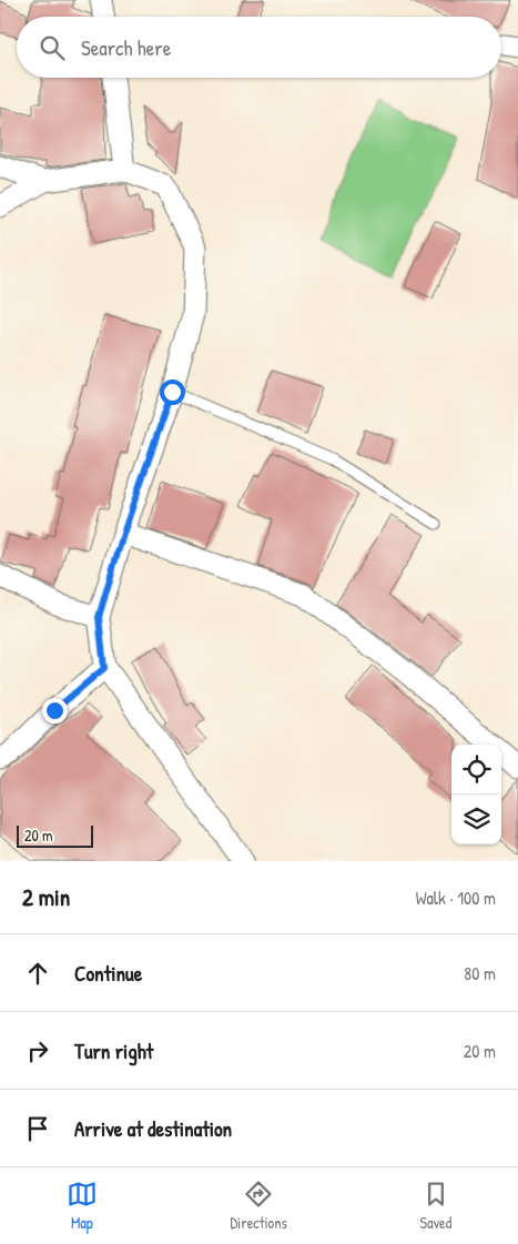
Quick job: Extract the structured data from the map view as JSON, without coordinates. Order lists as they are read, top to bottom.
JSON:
{
  "scale_bar": "20 m",
  "page": {
    "search": "Search here",
    "scale": "20 m",
    "heading": ["2 min", "Walk · 100 m"],
    "list": [
      ["Continue", "80 m"],
      ["Turn right", "20 m"],
      "Arrive at destination"
    ],
    "nav": ["Map", "Directions", "Saved"]
  }
}
